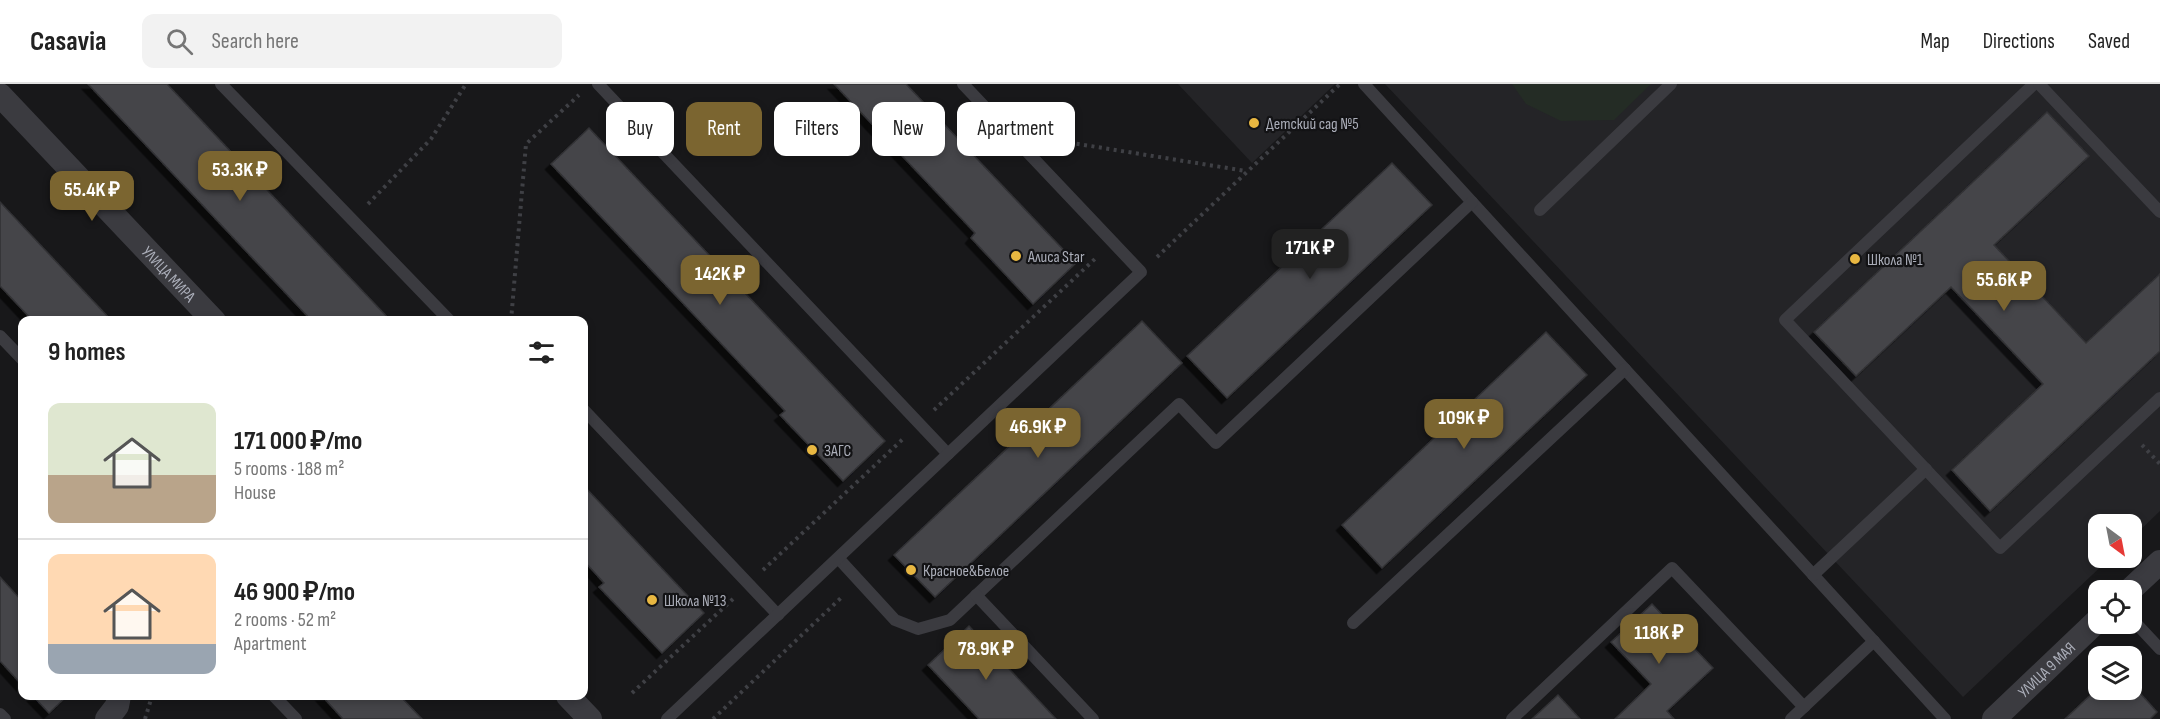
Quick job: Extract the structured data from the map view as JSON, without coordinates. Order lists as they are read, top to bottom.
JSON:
{
  "streets": {
    "street": ["УЛИЦА МИРА", "УЛИЦА 9 МАЯ"]
  },
  "places": [
    "Детский сад №5",
    "Алиса Star",
    "Школа №1",
    "ЗАГС",
    "Красное&Белое",
    "Школа №13"
  ],
  "north": "bottom right",
  "page": {
    "header": "Casavia",
    "search": "Search here",
    "nav": ["Map", "Directions", "Saved"],
    "chip": [
      "Buy",
      "Rent",
      "Filters",
      "New",
      "Apartment"
    ],
    "price": [
      "53.3K ₽",
      "55.4K ₽",
      "171K ₽",
      "142K ₽",
      "55.6K ₽",
      "109K ₽",
      "46.9K ₽",
      "118K ₽",
      "78.9K ₽"
    ],
    "heading": "9 homes",
    "list": [
      {
        "name": "171 000 ₽/mo",
        "note": "5 rooms · 188 m² · House"
      },
      {
        "name": "46 900 ₽/mo",
        "note": "2 rooms · 52 m² · Apartment"
      }
    ]
  }
}
